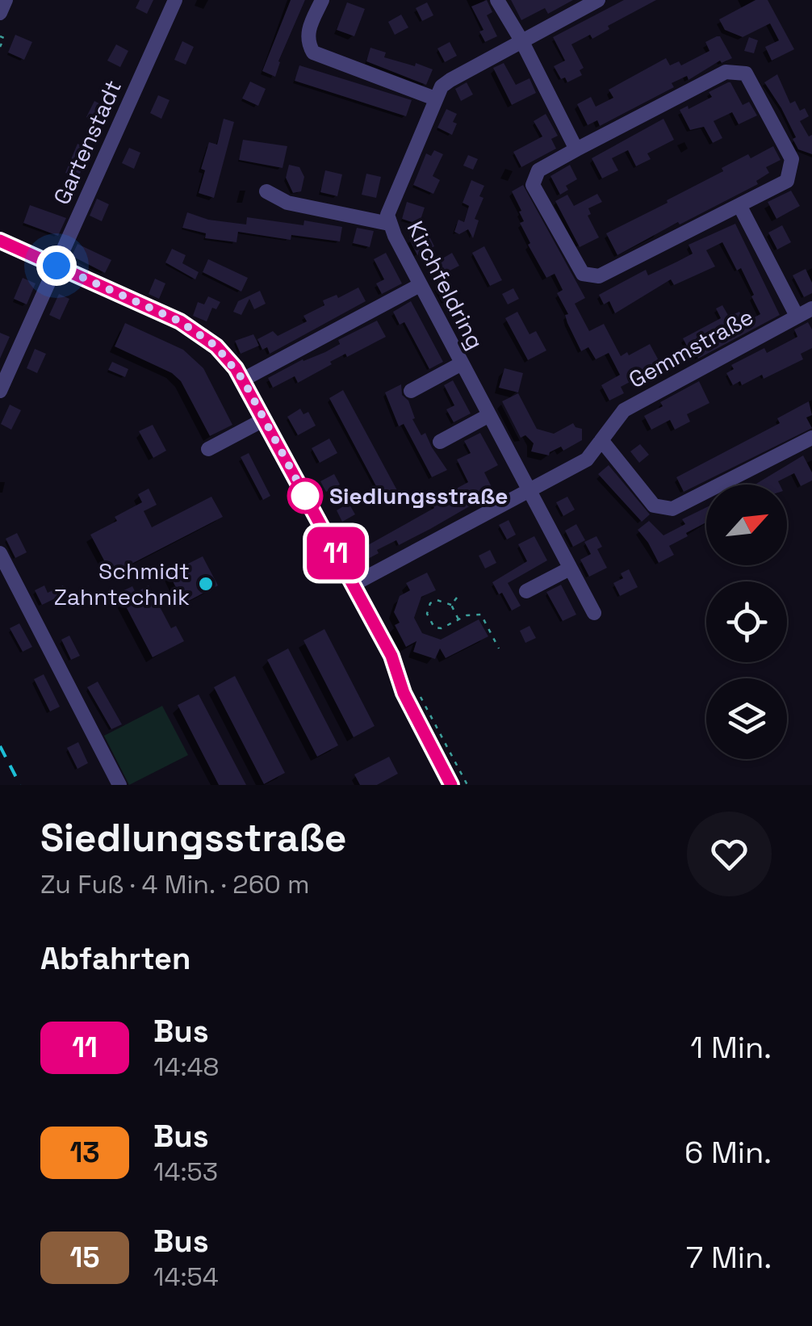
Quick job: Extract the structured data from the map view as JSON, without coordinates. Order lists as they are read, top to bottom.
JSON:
{
  "streets": {
    "street": ["Gartenstadt", "Kirchfeldring", "Gemmstraße"]
  },
  "crossings": [
    ["Kirchfeldring", "Gemmstraße"]
  ],
  "places": ["Siedlungsstraße", "Schmidt Zahntechnik"],
  "lines": ["bus line 11"],
  "north": "top right",
  "page": {
    "on_map": "11",
    "heading": [
      ["Siedlungsstraße", "Zu Fuß · 4 Min. · 260 m"],
      "Abfahrten"
    ],
    "list": [
      {
        "mark": "11",
        "name": "Bus",
        "note": "14:48",
        "value": "1 Min."
      },
      {
        "mark": "13",
        "name": "Bus",
        "note": "14:53",
        "value": "6 Min."
      },
      {
        "mark": "15",
        "name": "Bus",
        "note": "14:54",
        "value": "7 Min."
      }
    ]
  }
}
